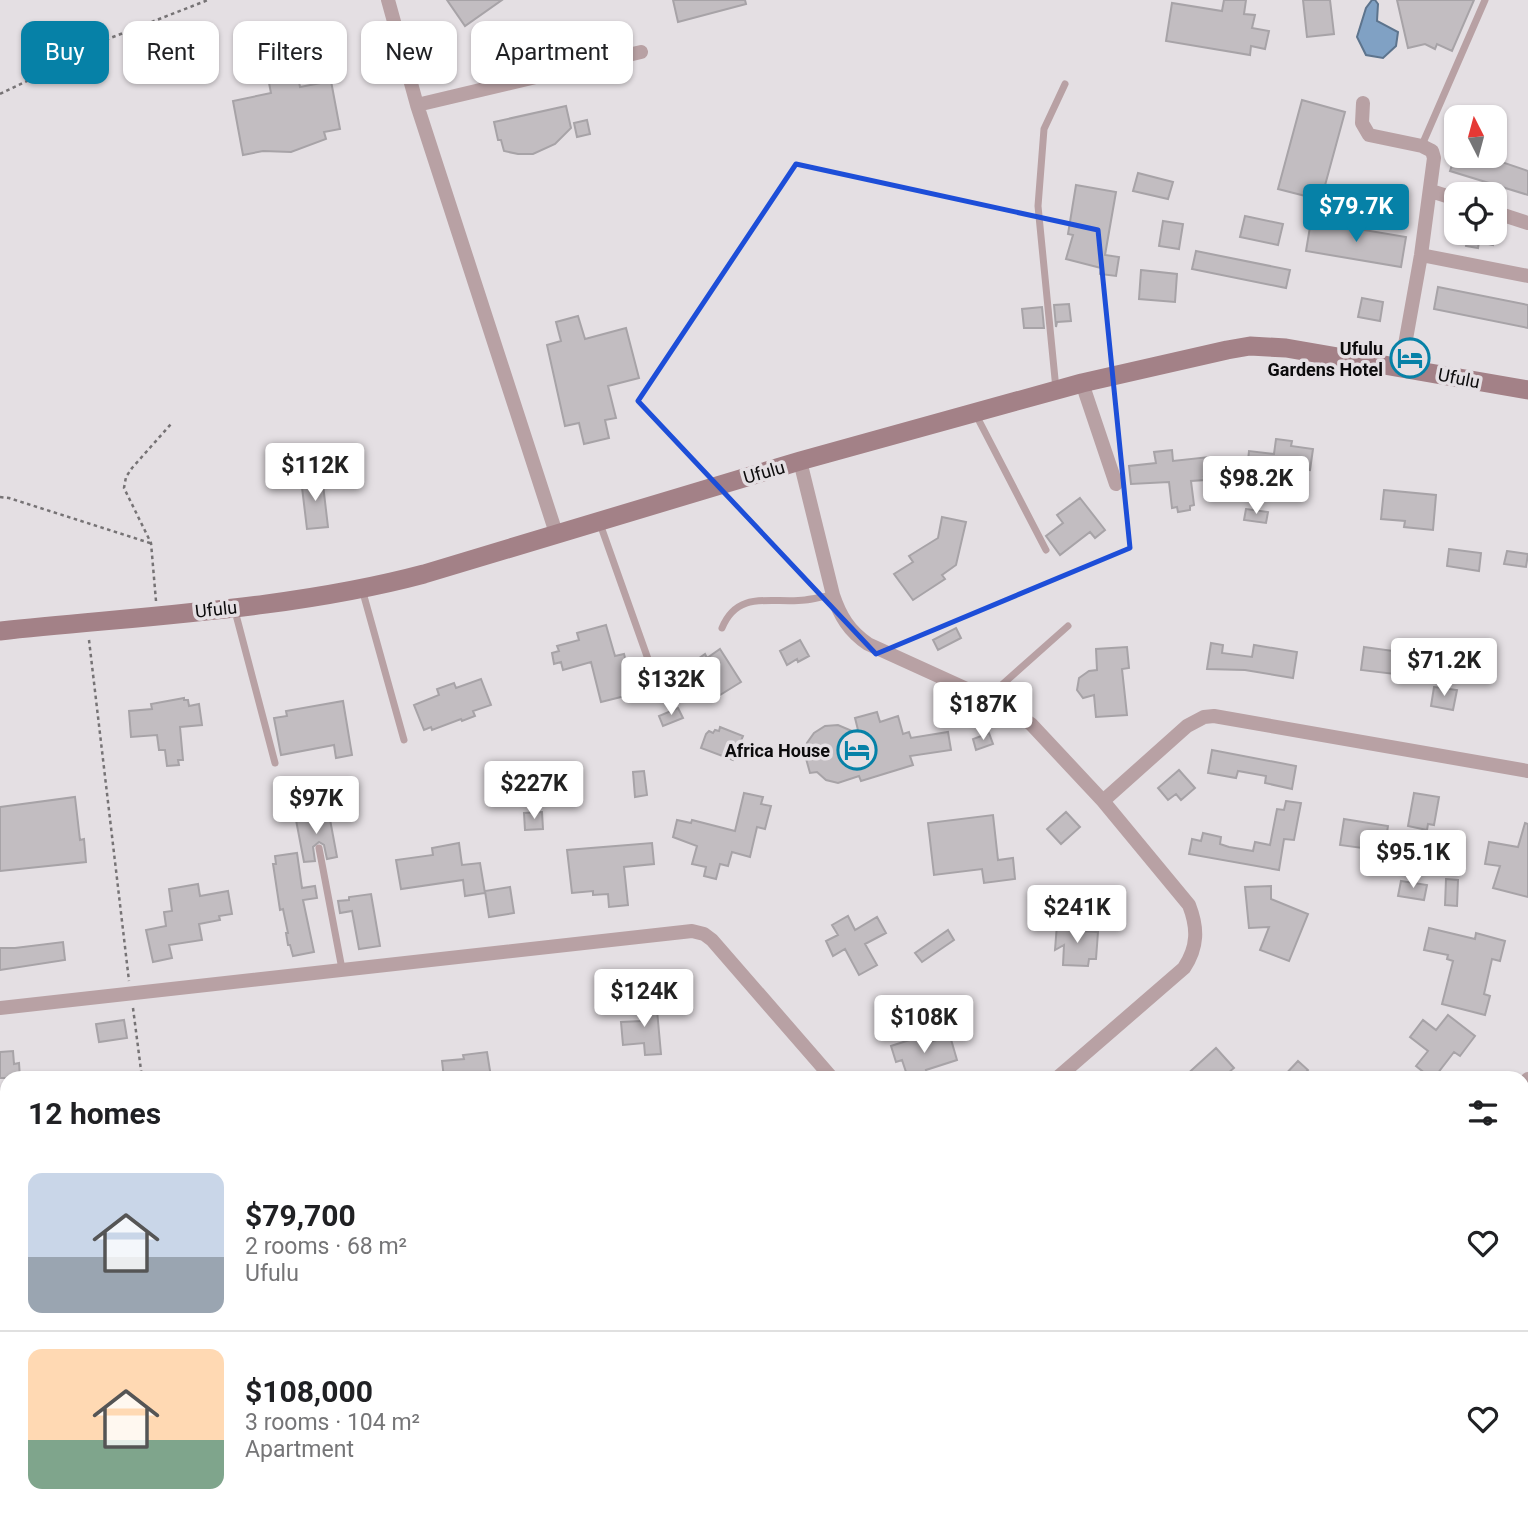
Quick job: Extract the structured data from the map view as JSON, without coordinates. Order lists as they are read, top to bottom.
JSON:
{
  "streets": {
    "street": ["Ufulu"]
  },
  "places": {
    "hotel": ["Ufulu Gardens Hotel", "Africa House"]
  },
  "north": "top",
  "page": {
    "chip": [
      "Buy",
      "Rent",
      "Filters",
      "New",
      "Apartment"
    ],
    "price": [
      "$79.7K",
      "$112K",
      "$98.2K",
      "$71.2K",
      "$132K",
      "$187K",
      "$227K",
      "$97K",
      "$95.1K",
      "$241K",
      "$124K",
      "$108K"
    ],
    "heading": "12 homes",
    "list": [
      {
        "name": "$79,700",
        "note": "2 rooms · 68 m² · Ufulu"
      },
      {
        "name": "$108,000",
        "note": "3 rooms · 104 m² · Apartment"
      }
    ]
  }
}
